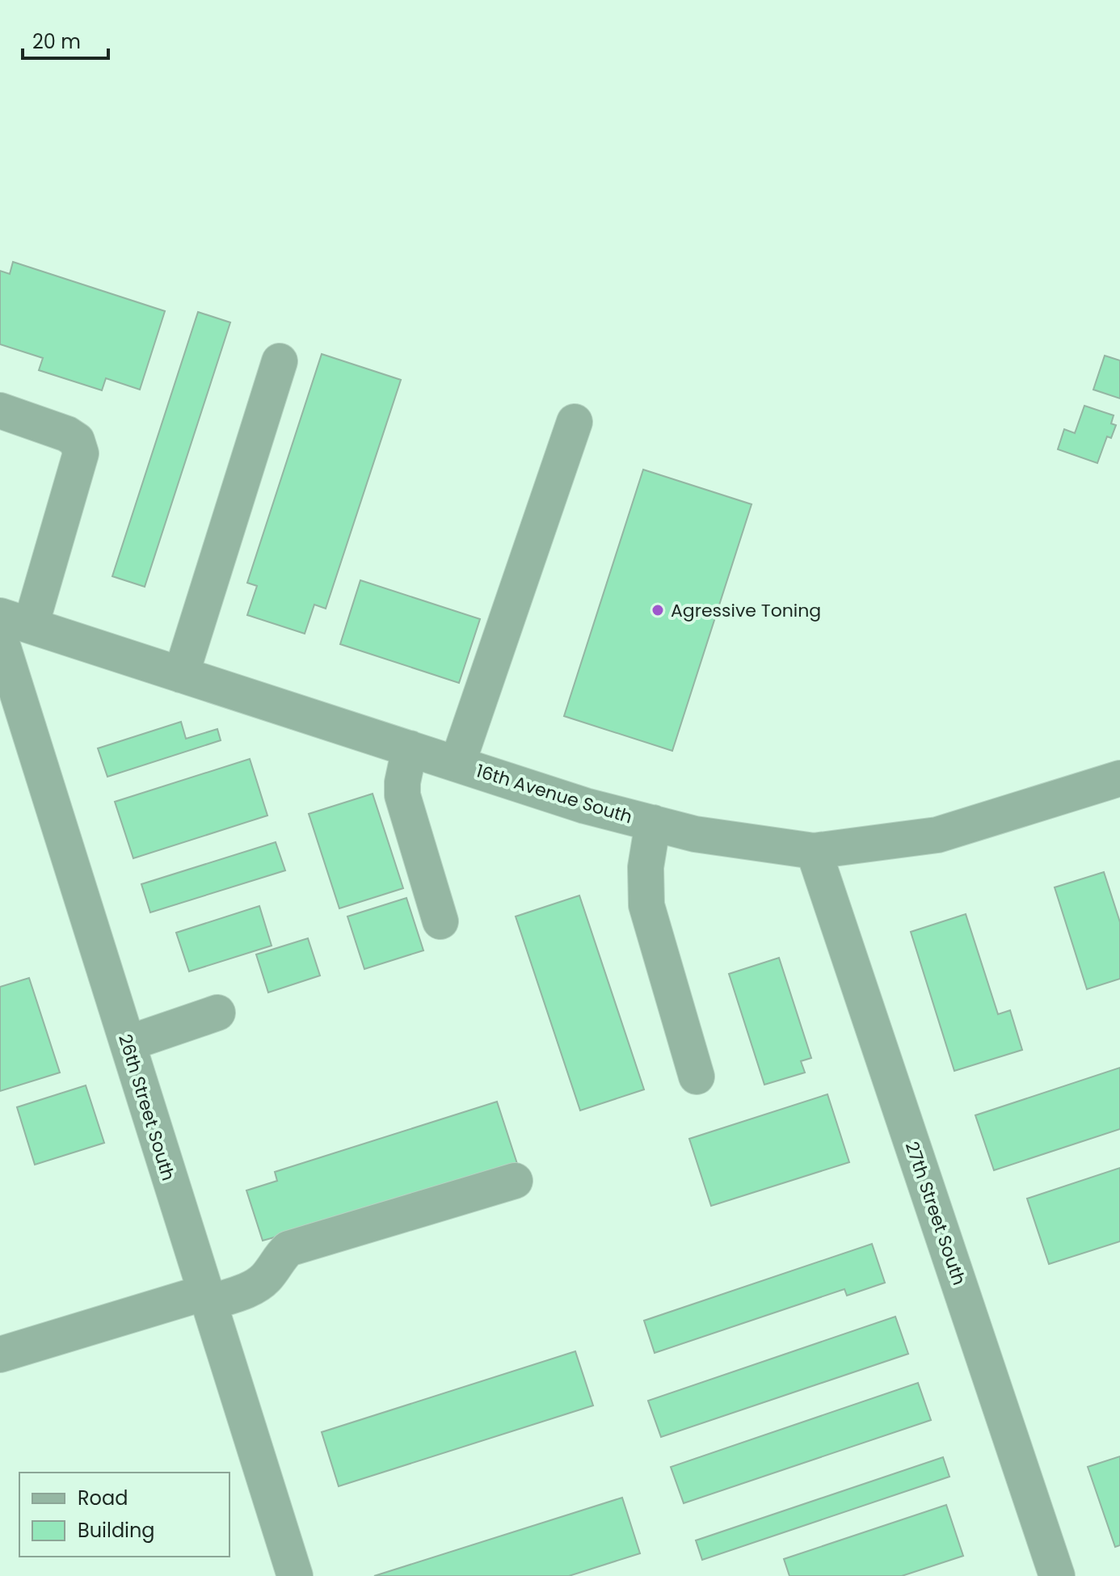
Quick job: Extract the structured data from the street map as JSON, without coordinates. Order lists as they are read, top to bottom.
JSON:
{
  "streets": {
    "street": ["16th Avenue South", "26th Street South", "27th Street South"]
  },
  "crossings": [
    ["16th Avenue South", "26th Street South"],
    ["16th Avenue South", "27th Street South"]
  ],
  "places": ["Agressive Toning"],
  "legend": ["Road", "Building"],
  "scale_bar": "20 m"
}
